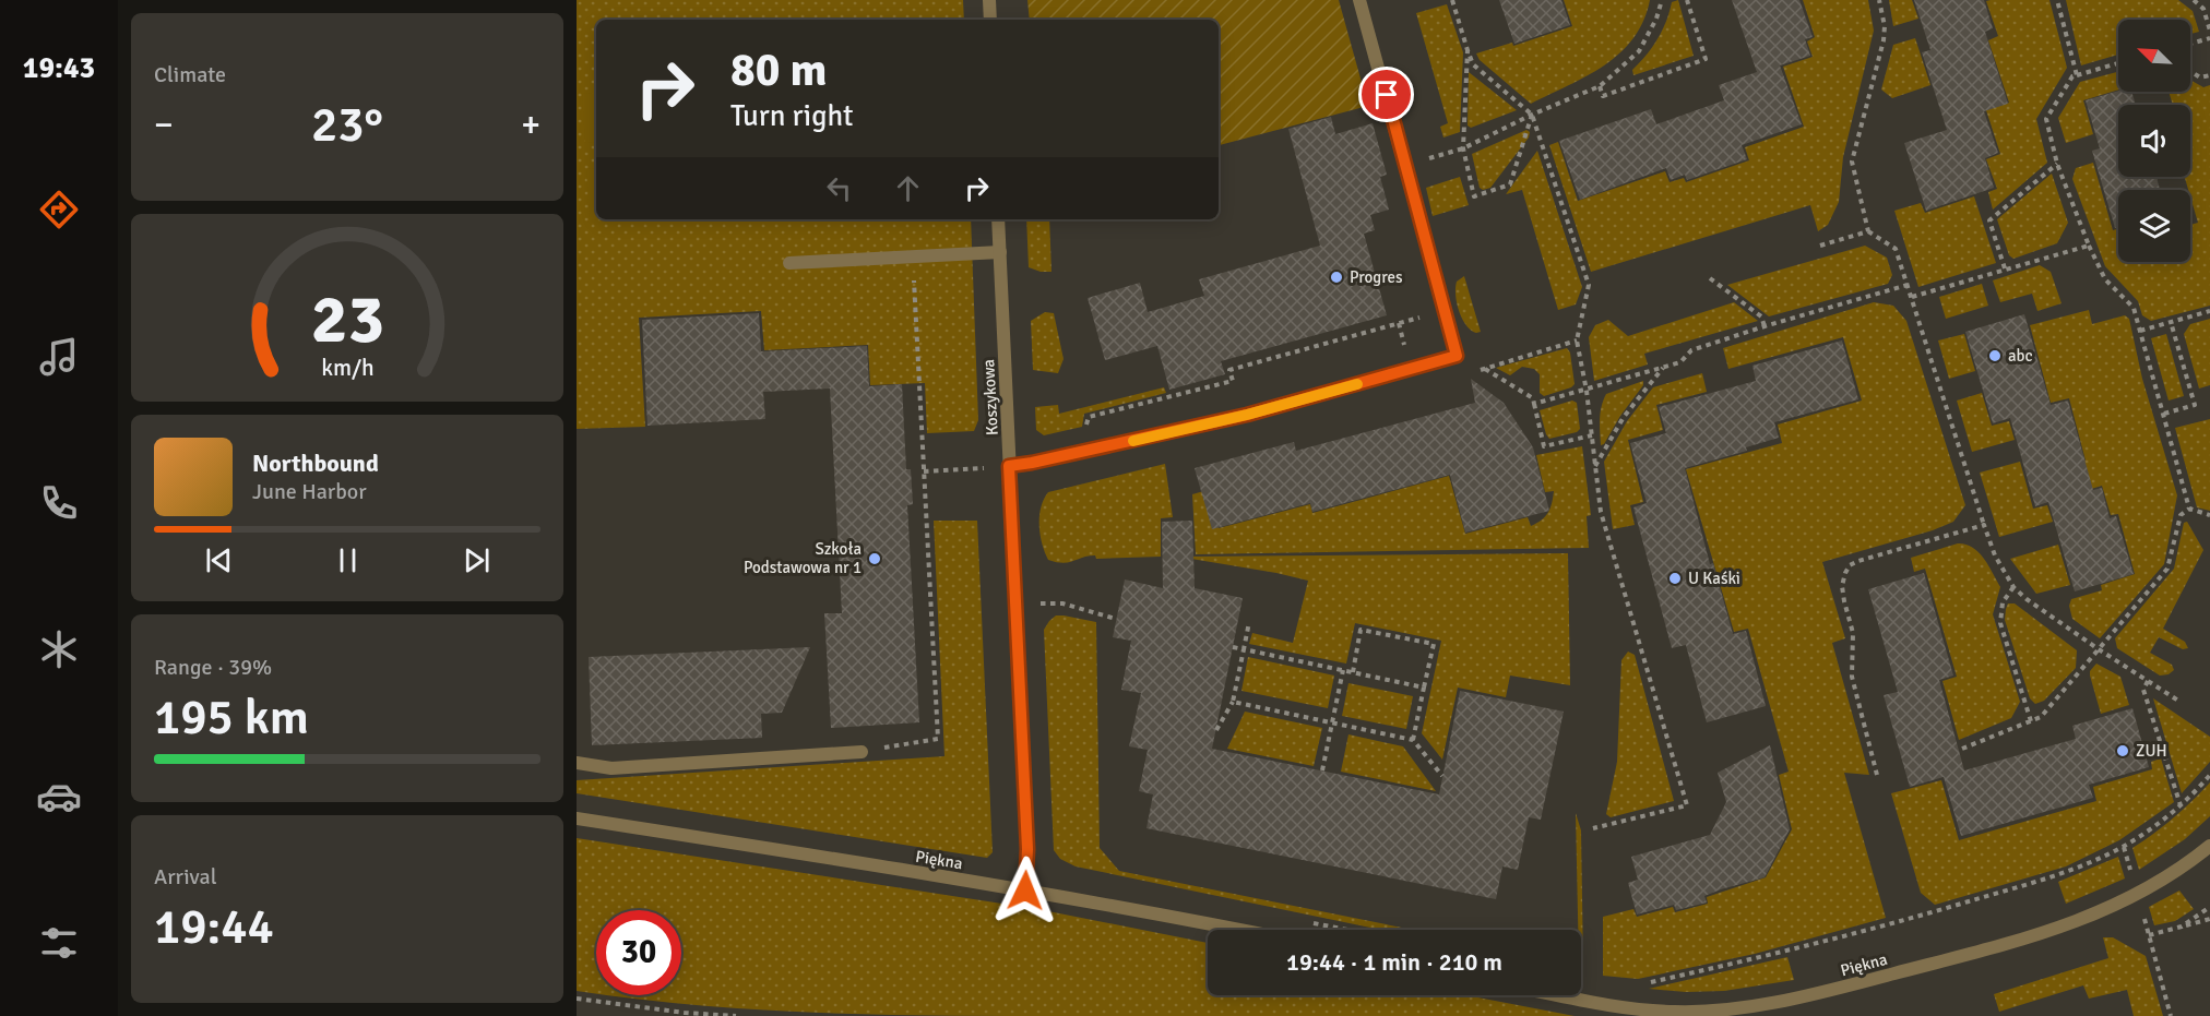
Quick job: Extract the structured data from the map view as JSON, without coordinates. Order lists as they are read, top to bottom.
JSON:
{
  "streets": {
    "street": ["Koszykowa", "Piękna"]
  },
  "crossings": [
    ["Koszykowa", "Piękna"]
  ],
  "places": [
    "Progres",
    "abc",
    "Szkoła Podstawowa nr 1",
    "U Kaśki",
    "ZUH"
  ],
  "north": "top left",
  "page": {
    "tabs": "19:43",
    "tile": [
      "Climate",
      ["Range · 39%", "195 km"],
      ["Arrival", "19:44"]
    ],
    "turn": ["80 m", "Turn right"],
    "heat": ["−", "23°", "+"],
    "song": ["Northbound", "June Harbor"],
    "limit": "30",
    "trip": "19:44 · 1 min · 210 m",
    "gauge": ["23", "km/h"]
  }
}
